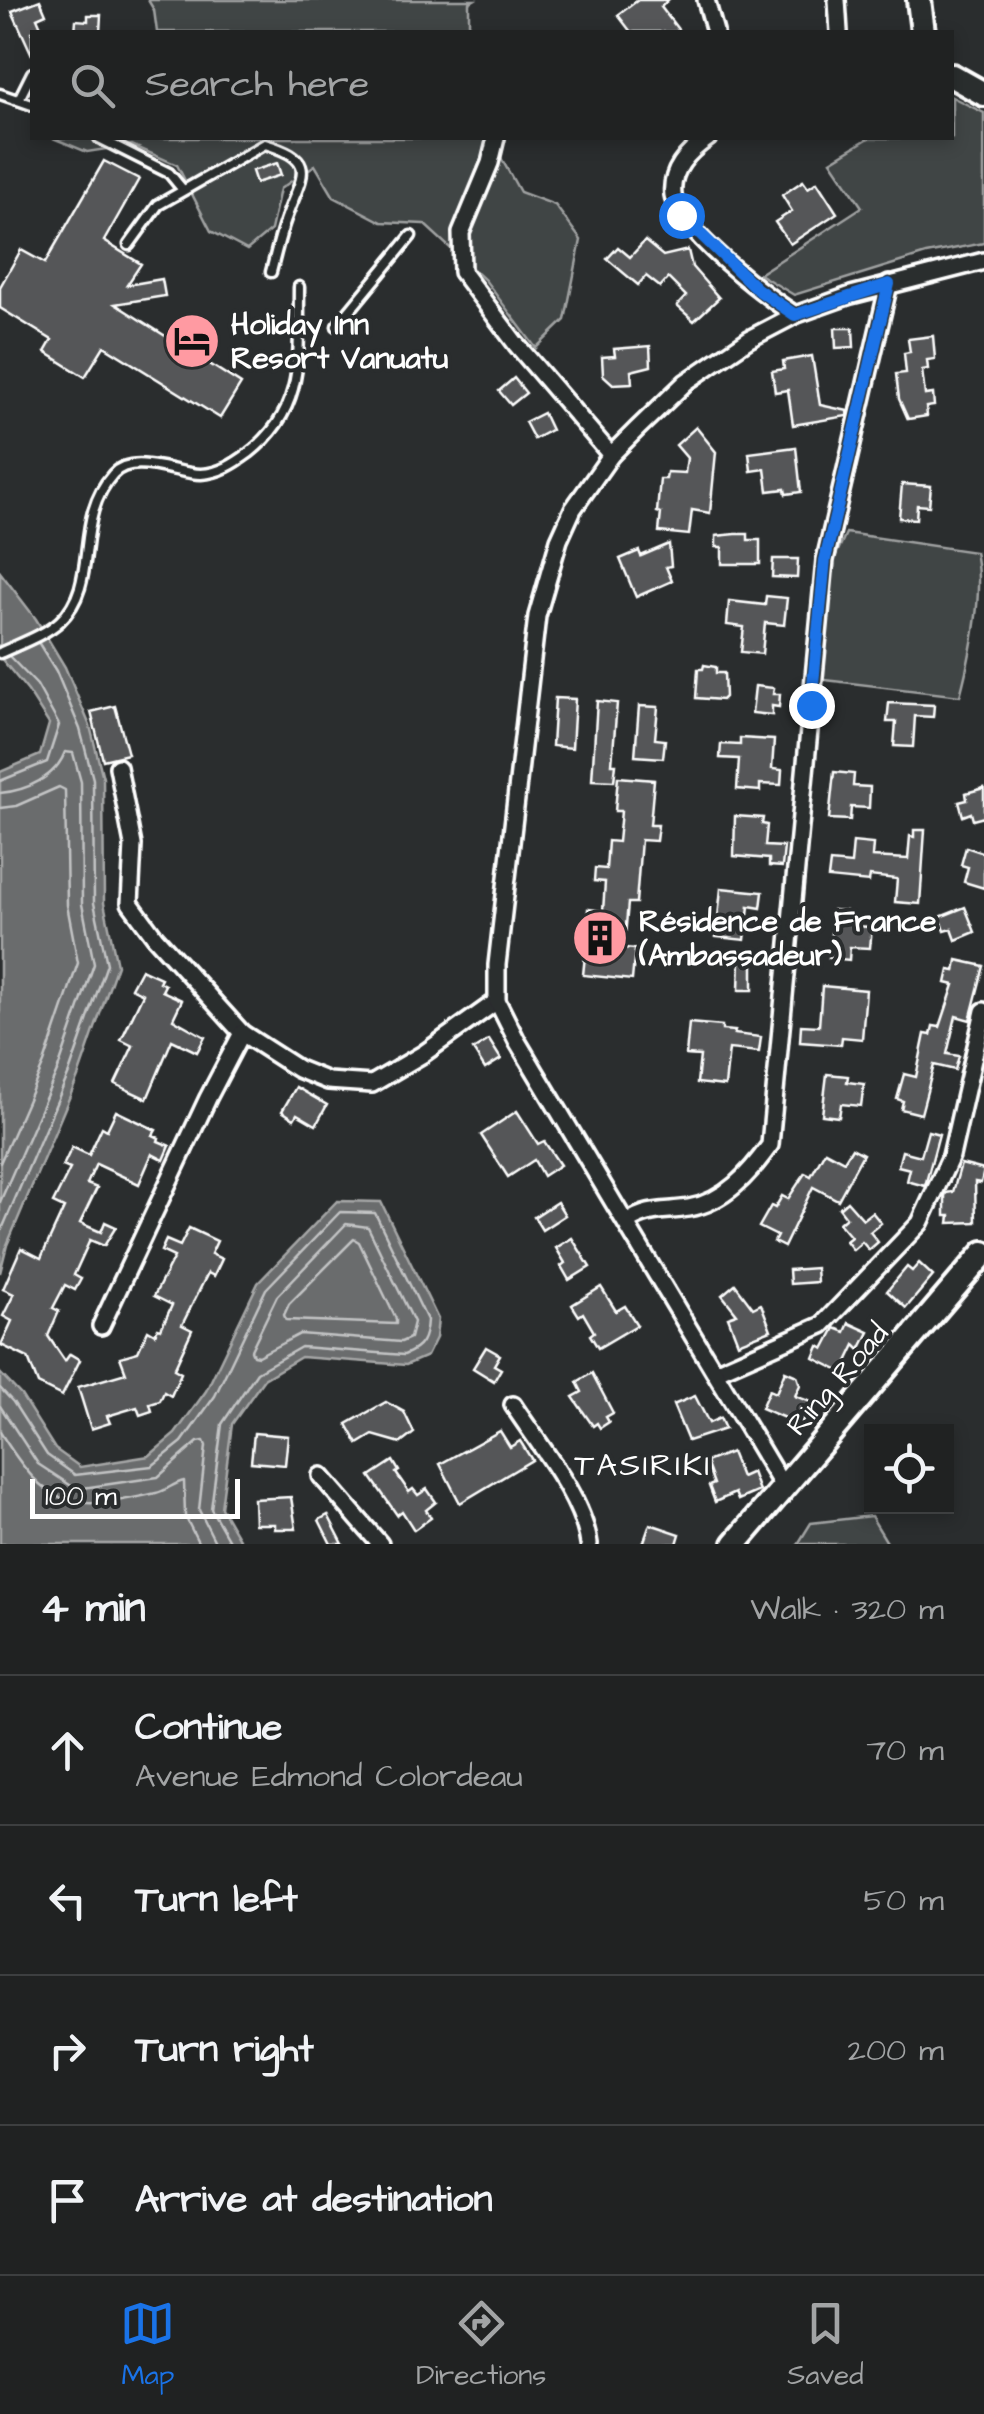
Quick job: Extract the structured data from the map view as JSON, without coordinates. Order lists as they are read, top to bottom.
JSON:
{
  "streets": {
    "main road": ["Ring Road"]
  },
  "districts": ["TASIRIKI"],
  "places": {
    "hotel": ["Holiday Inn Resort Vanuatu"],
    "building": ["Résidence de France (Ambassadeur)"]
  },
  "scale_bar": "100 m",
  "page": {
    "search": "Search here",
    "scale": "100 m",
    "heading": ["4 min", "Walk · 320 m"],
    "list": [
      ["Continue", "Avenue Edmond Colordeau", "70 m"],
      ["Turn left", "50 m"],
      ["Turn right", "200 m"],
      "Arrive at destination"
    ],
    "nav": ["Map", "Directions", "Saved"]
  }
}
